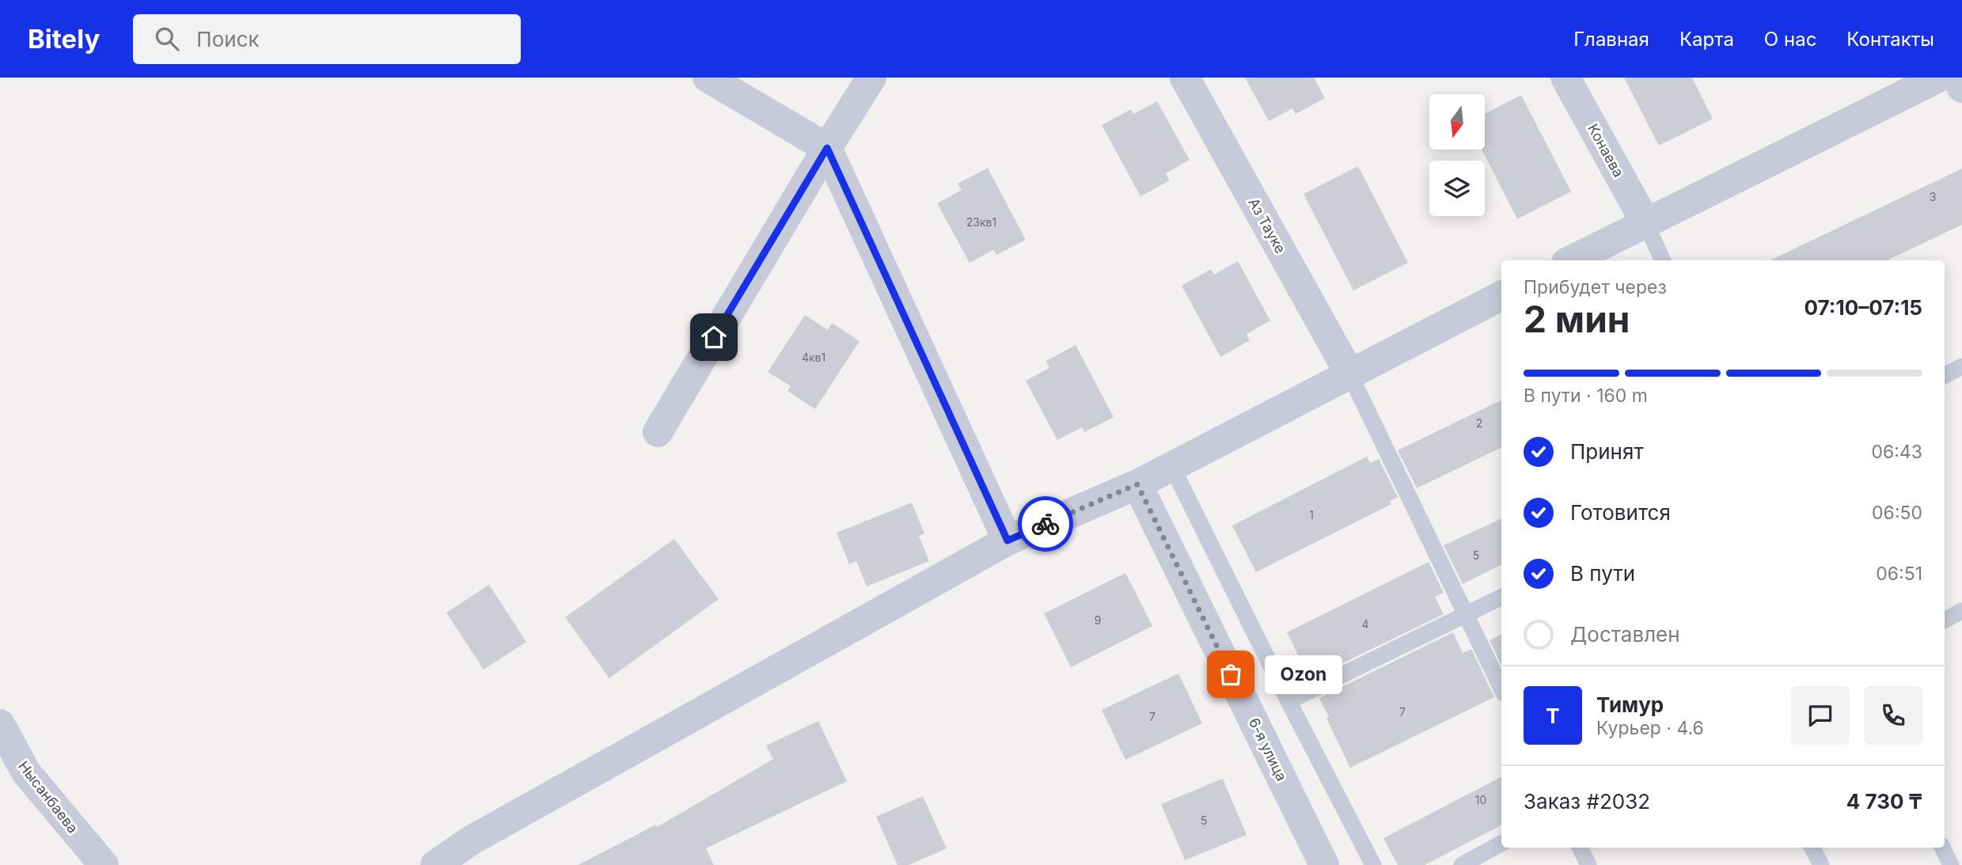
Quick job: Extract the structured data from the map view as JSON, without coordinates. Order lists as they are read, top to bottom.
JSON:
{
  "streets": {
    "street": [
      "Конаева",
      "Аз Тауке",
      "6-я улица",
      "Нысанбаева"
    ]
  },
  "places": ["Ozon"],
  "house_numbers": [
    "3",
    "23кв1",
    "4кв1",
    "2",
    "1",
    "5",
    "9",
    "4",
    "7",
    "7",
    "10",
    "5"
  ],
  "north": "bottom",
  "page": {
    "header": "Bitely",
    "search": "Поиск",
    "nav": [
      "Главная",
      "Карта",
      "О нас",
      "Контакты"
    ],
    "heading": ["2 мин", "Прибудет через", "07:10–07:15"],
    "panel": [
      "Тимур",
      "Курьер · 4.6",
      "Заказ #2032",
      "4 730 ₸"
    ],
    "bar": "В пути · 160 m",
    "list": [
      ["Принят", "06:43"],
      ["Готовится", "06:50"],
      ["В пути", "06:51"],
      "Доставлен"
    ],
    "bubble": "Ozon",
    "round": "Т"
  }
}
